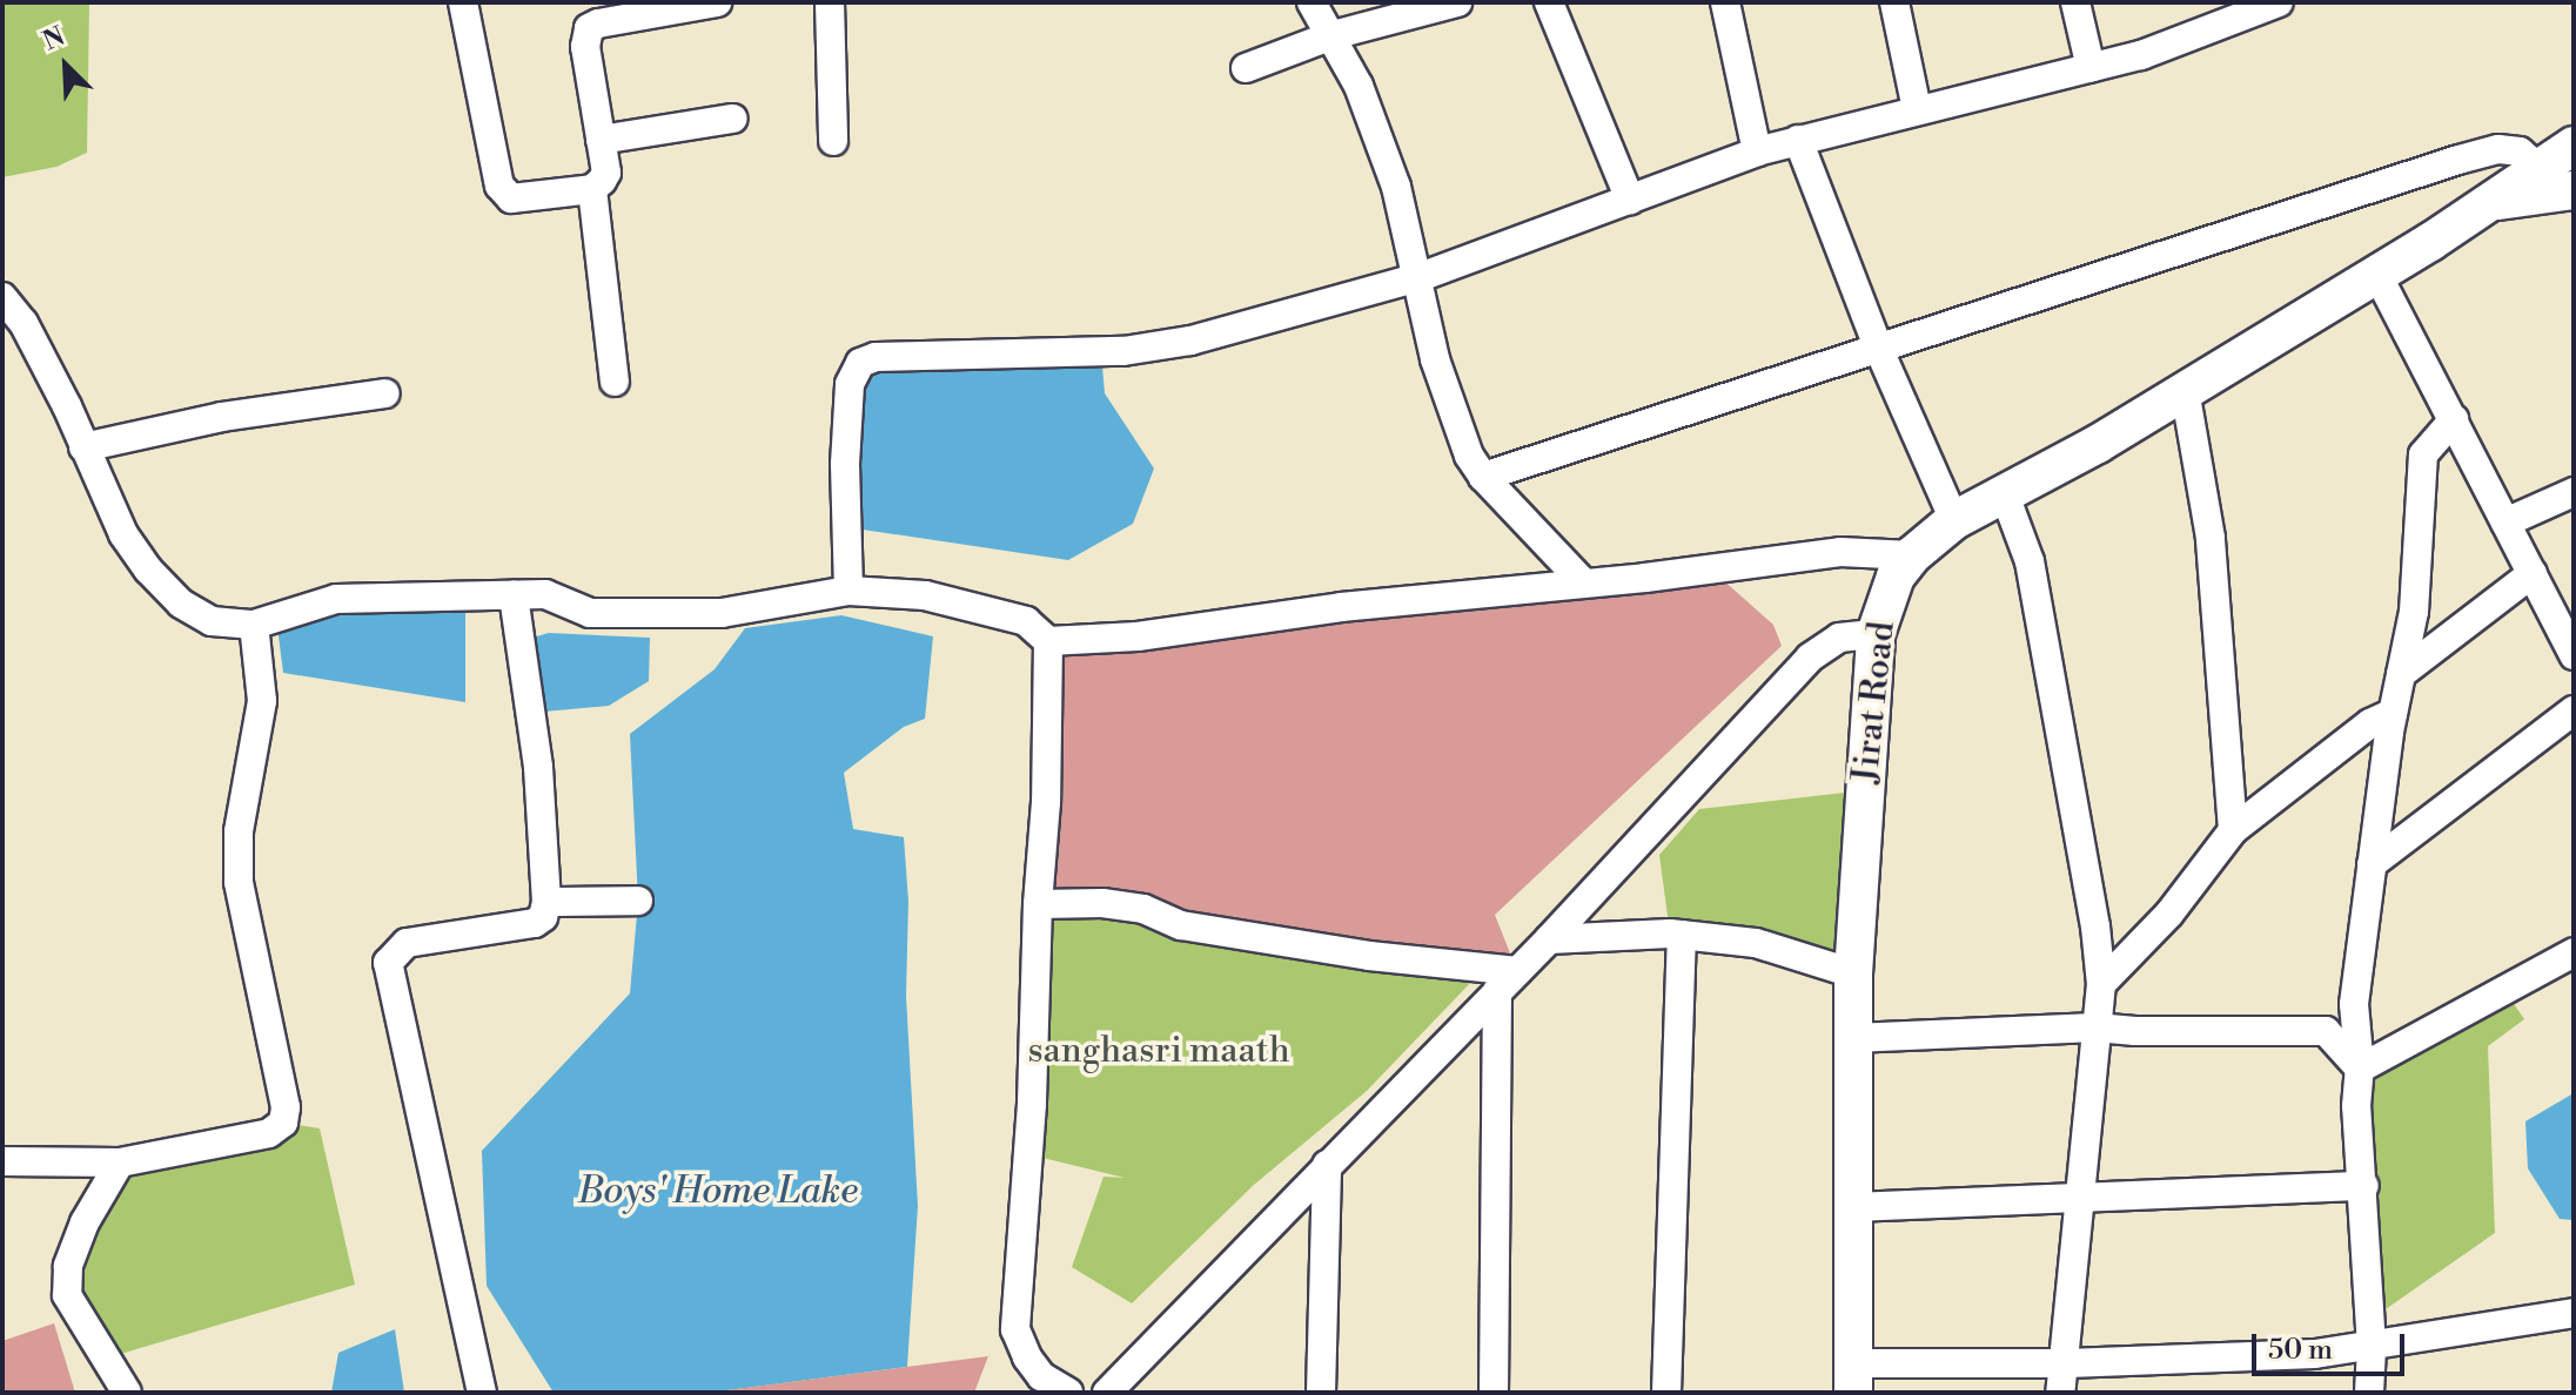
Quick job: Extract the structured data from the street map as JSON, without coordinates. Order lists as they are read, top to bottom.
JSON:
{
  "streets": {
    "main road": ["Jirat Road"]
  },
  "water": ["Boys' Home Lake"],
  "parks": ["sanghasri maath"],
  "scale_bar": "50 m",
  "north": "top left"
}
